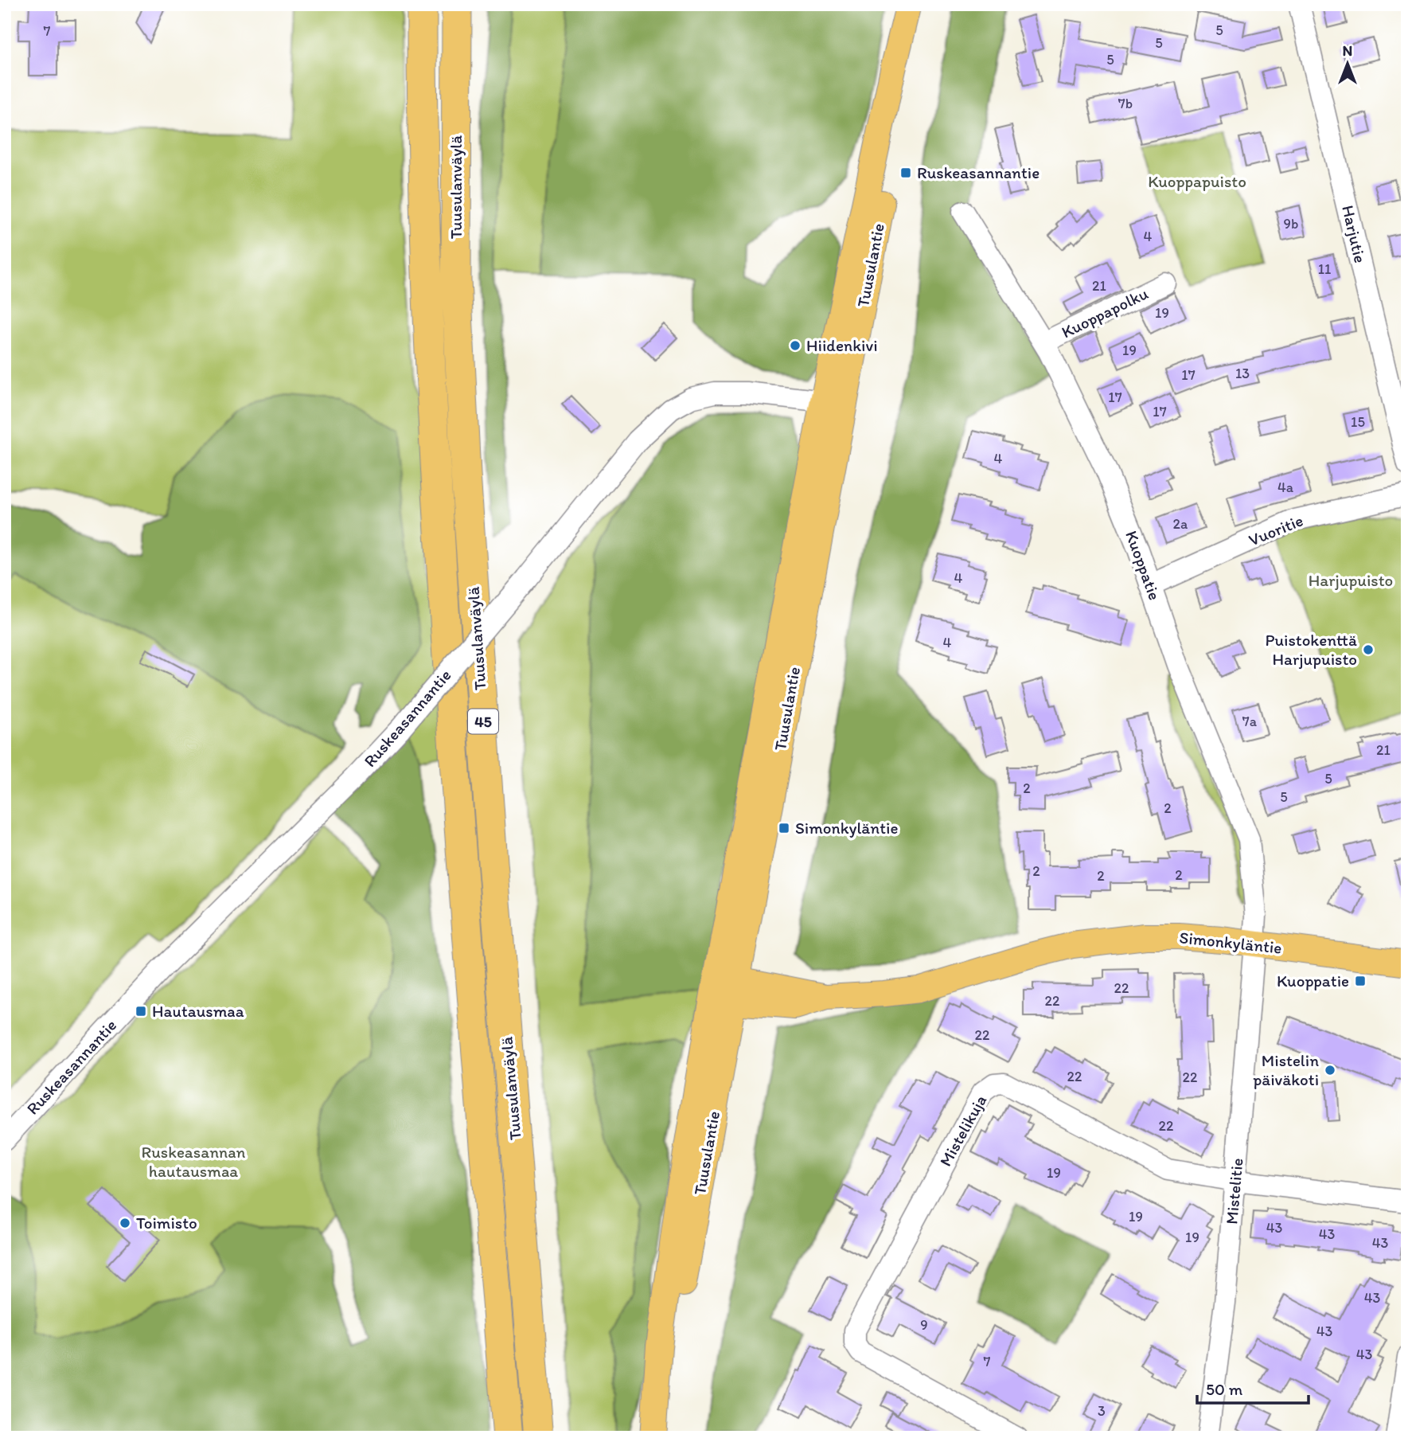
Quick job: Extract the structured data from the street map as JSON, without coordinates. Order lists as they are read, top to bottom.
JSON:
{
  "streets": {
    "highway": ["Tuusulanväylä", "45"],
    "main road": ["Tuusulantie", "Simonkyläntie"],
    "street": [
      "Harjutie",
      "Kuoppapolku",
      "Vuoritie",
      "Kuoppatie",
      "Ruskeasannantie",
      "Mistelikuja",
      "Mistelitie"
    ]
  },
  "crossings": [
    ["Tuusulantie", "Ruskeasannantie"],
    ["Tuusulantie", "Simonkyläntie"],
    ["Kuoppapolku", "Kuoppatie"],
    ["Vuoritie", "Kuoppatie"],
    ["Kuoppatie", "Simonkyläntie"],
    ["Kuoppatie", "Mistelitie"],
    ["Simonkyläntie", "Mistelitie"],
    ["Mistelikuja", "Mistelitie"]
  ],
  "parks": ["Kuoppapuisto", "Harjupuisto", "Ruskeasannan hautausmaa"],
  "places": {
    "transit": [
      "Ruskeasannantie",
      "Simonkyläntie",
      "Kuoppatie",
      "Hautausmaa"
    ],
    "other": [
      "Hiidenkivi",
      "Puistokenttä Harjupuisto",
      "Mistelin päiväkoti",
      "Toimisto"
    ]
  },
  "house_numbers": [
    "5",
    "7",
    "5",
    "5",
    "7b",
    "9b",
    "4",
    "11",
    "21",
    "19",
    "19",
    "13",
    "17",
    "17",
    "17",
    "15",
    "4",
    "4a",
    "2a",
    "4",
    "4",
    "7a",
    "21",
    "5",
    "2",
    "5",
    "2",
    "2",
    "2",
    "2",
    "22",
    "22",
    "22",
    "22",
    "22",
    "22",
    "19",
    "19",
    "43",
    "43",
    "19",
    "43",
    "43",
    "9",
    "43",
    "43",
    "7",
    "3"
  ],
  "scale_bar": "50 m",
  "north": "top"
}
